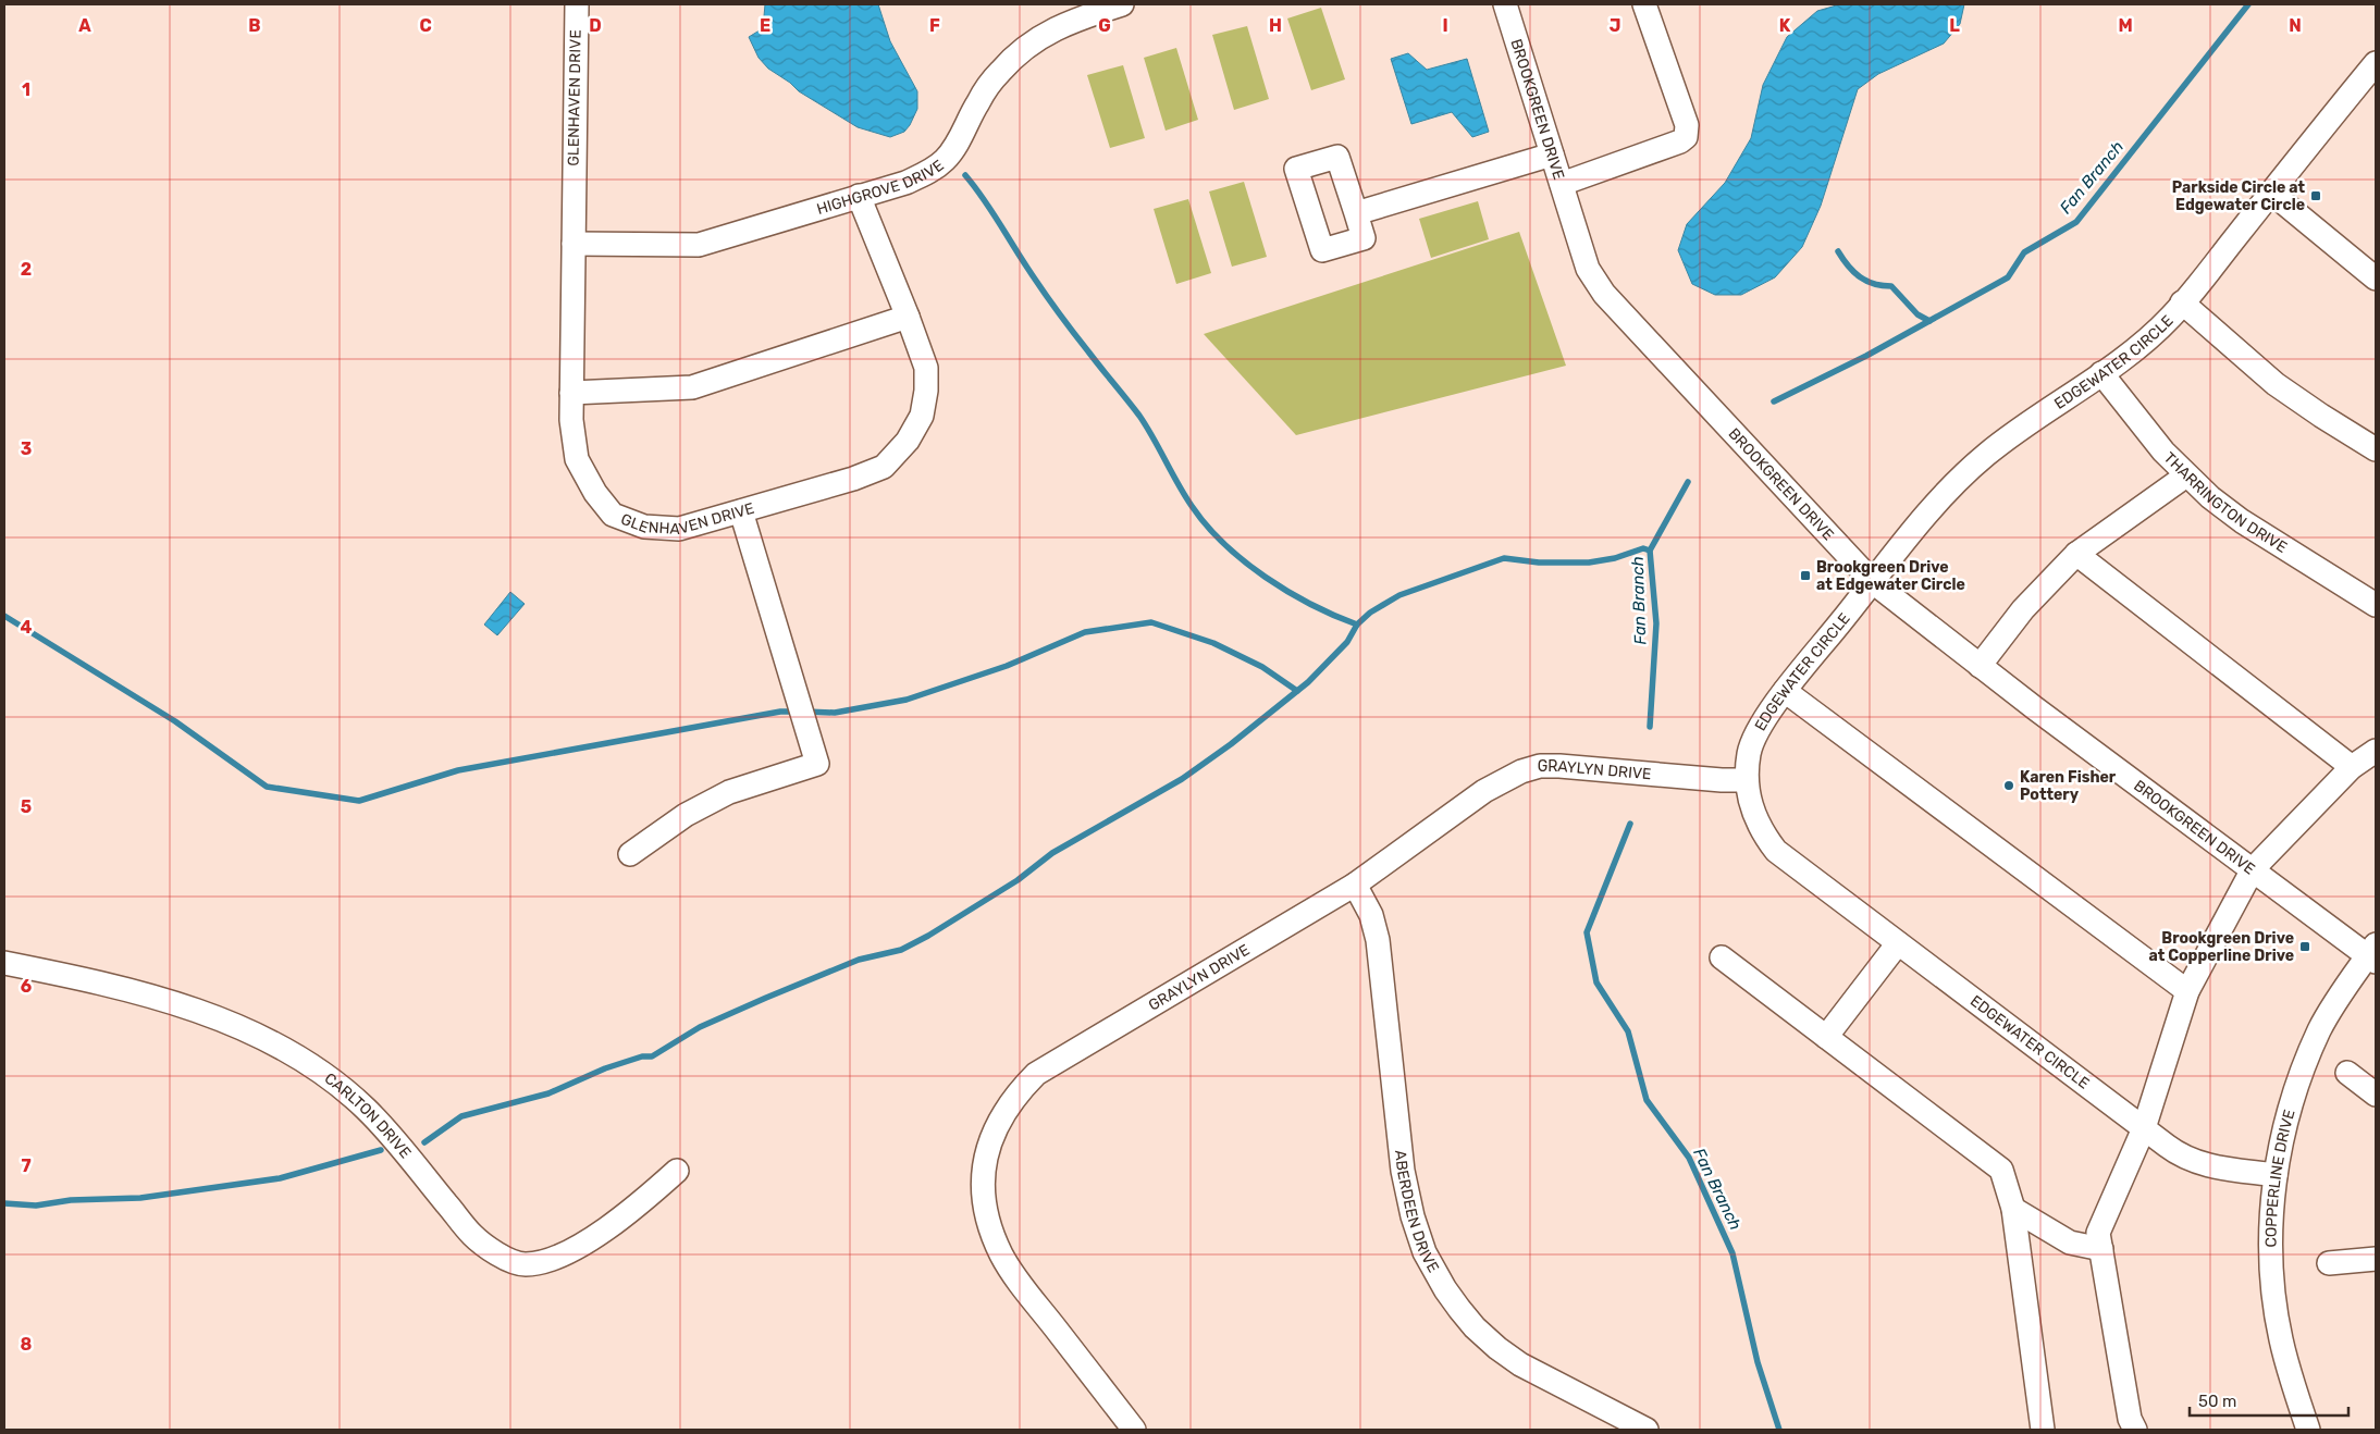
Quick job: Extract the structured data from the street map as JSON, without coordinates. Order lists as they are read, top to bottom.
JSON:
{
  "streets": {
    "street": [
      "GLENHAVEN DRIVE",
      "BROOKGREEN DRIVE",
      "HIGHGROVE DRIVE",
      "EDGEWATER CIRCLE",
      "THARRINGTON DRIVE",
      "GRAYLYN DRIVE",
      "CARLTON DRIVE",
      "COPPERLINE DRIVE",
      "ABERDEEN DRIVE"
    ]
  },
  "crossings": [
    ["GLENHAVEN DRIVE", "HIGHGROVE DRIVE"],
    ["BROOKGREEN DRIVE", "EDGEWATER CIRCLE"],
    ["BROOKGREEN DRIVE", "COPPERLINE DRIVE"],
    ["EDGEWATER CIRCLE", "THARRINGTON DRIVE"],
    ["EDGEWATER CIRCLE", "GRAYLYN DRIVE"],
    ["EDGEWATER CIRCLE", "COPPERLINE DRIVE"],
    ["GRAYLYN DRIVE", "ABERDEEN DRIVE"]
  ],
  "water": ["Fan Branch"],
  "places": {
    "transit": ["Parkside Circle at Edgewater Circle", "Brookgreen Drive at Edgewater Circle", "Brookgreen Drive at Copperline Drive"],
    "other": ["Karen Fisher Pottery"]
  },
  "scale_bar": "50 m",
  "grid": {
    "columns": [
      "A",
      "B",
      "C",
      "D",
      "E",
      "F",
      "G",
      "H",
      "I",
      "J",
      "K",
      "L",
      "M",
      "N"
    ],
    "rows": [
      "1",
      "2",
      "3",
      "4",
      "5",
      "6",
      "7",
      "8"
    ]
  }
}
